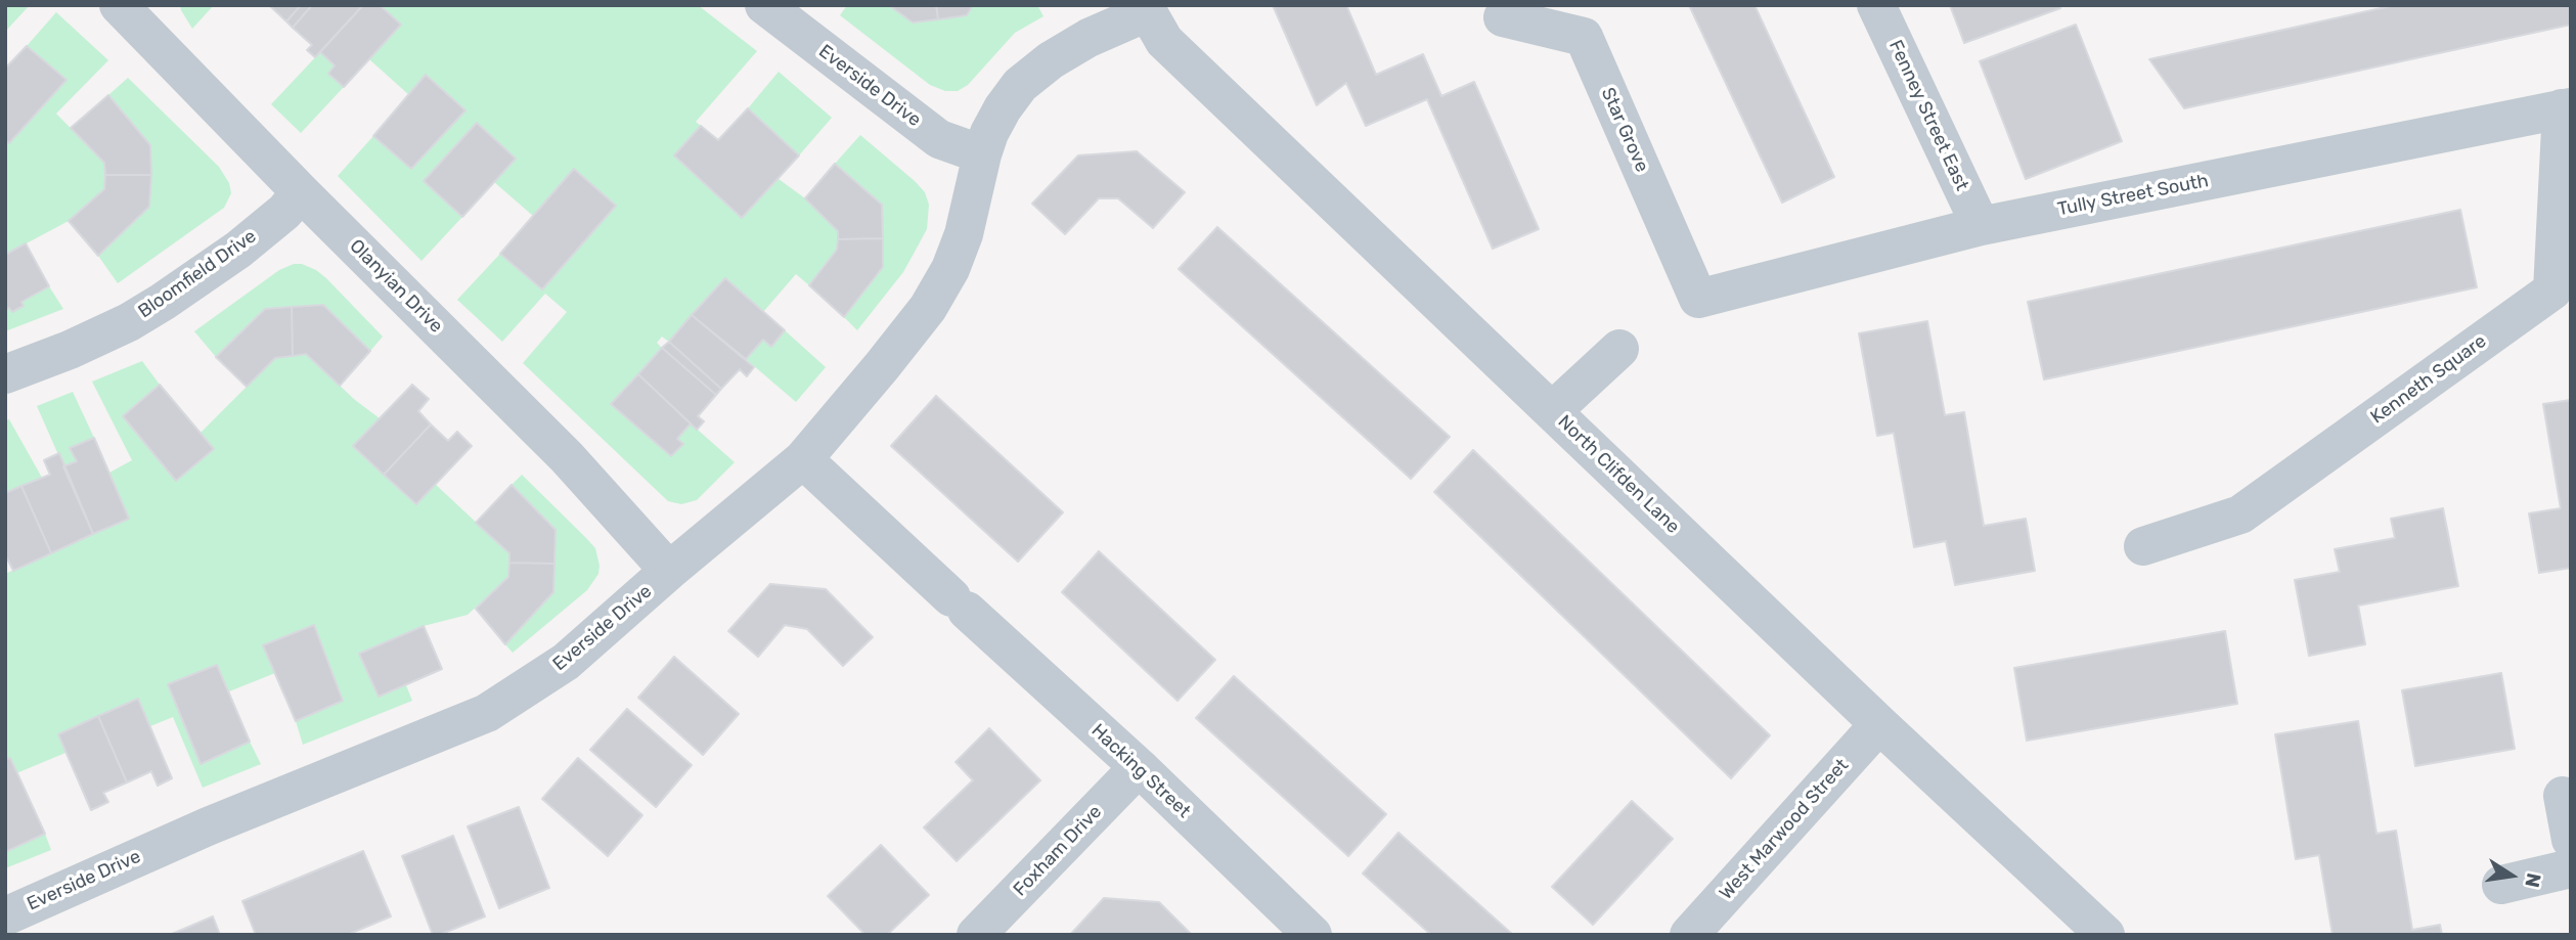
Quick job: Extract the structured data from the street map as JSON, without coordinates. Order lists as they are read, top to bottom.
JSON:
{
  "streets": {
    "street": [
      "Everside Drive",
      "Fenney Street East",
      "Star Grove",
      "Tully Street South",
      "Bloomfield Drive",
      "Olanyian Drive",
      "Kenneth Square",
      "North Clifden Lane",
      "Hacking Street",
      "West Marwood Street",
      "Foxham Drive"
    ]
  },
  "crossings": [
    ["Everside Drive", "Olanyian Drive"],
    ["Everside Drive", "North Clifden Lane"],
    ["Everside Drive", "Hacking Street"],
    ["Fenney Street East", "Tully Street South"],
    ["Star Grove", "Tully Street South"],
    ["Tully Street South", "Kenneth Square"],
    ["Bloomfield Drive", "Olanyian Drive"],
    ["North Clifden Lane", "West Marwood Street"],
    ["Hacking Street", "Foxham Drive"]
  ],
  "north": "right"
}
